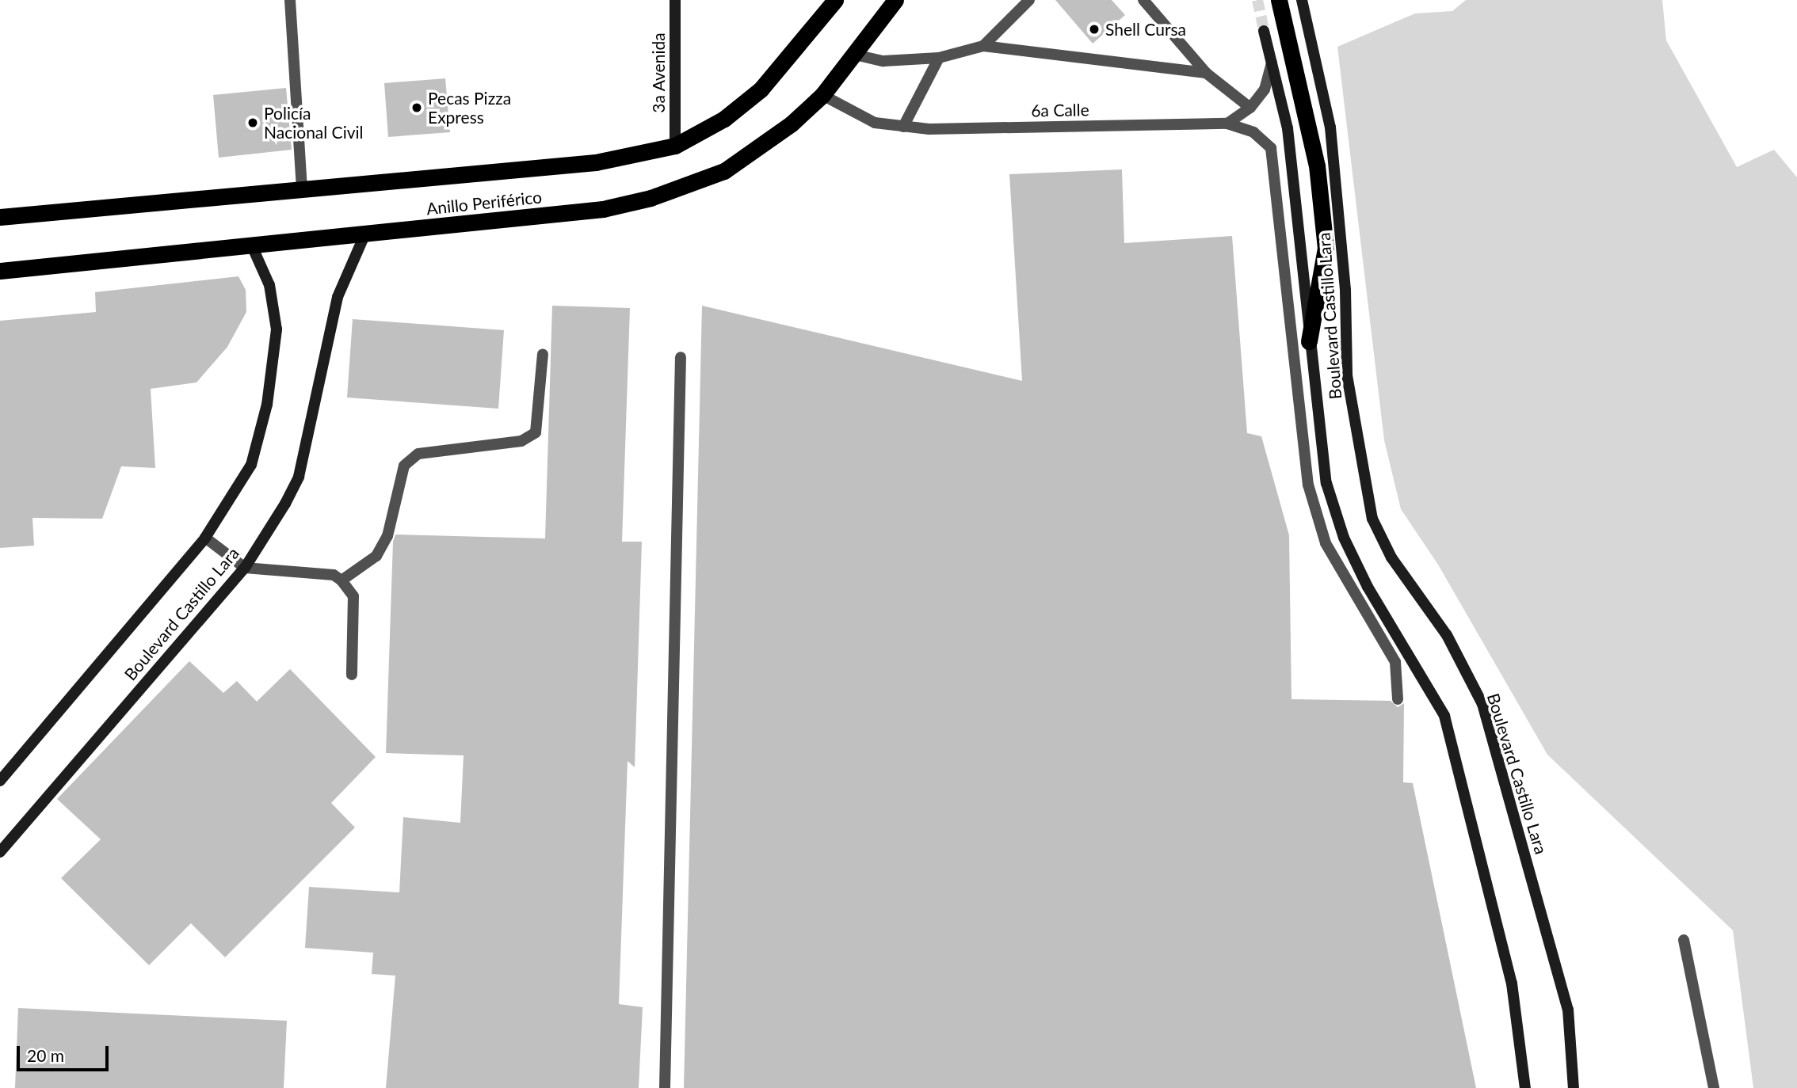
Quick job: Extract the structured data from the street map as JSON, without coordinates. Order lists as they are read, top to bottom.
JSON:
{
  "streets": {
    "highway": ["Anillo Periférico"],
    "street": ["3a Avenida", "6a Calle", "Boulevard Castillo Lara"]
  },
  "crossings": [
    ["3a Avenida", "Anillo Periférico"],
    ["6a Calle", "Anillo Periférico"],
    ["Anillo Periférico", "Boulevard Castillo Lara"]
  ],
  "places": ["Shell Cursa", "Pecas Pizza Express", "Policía Nacional Civil"],
  "scale_bar": "20 m"
}
